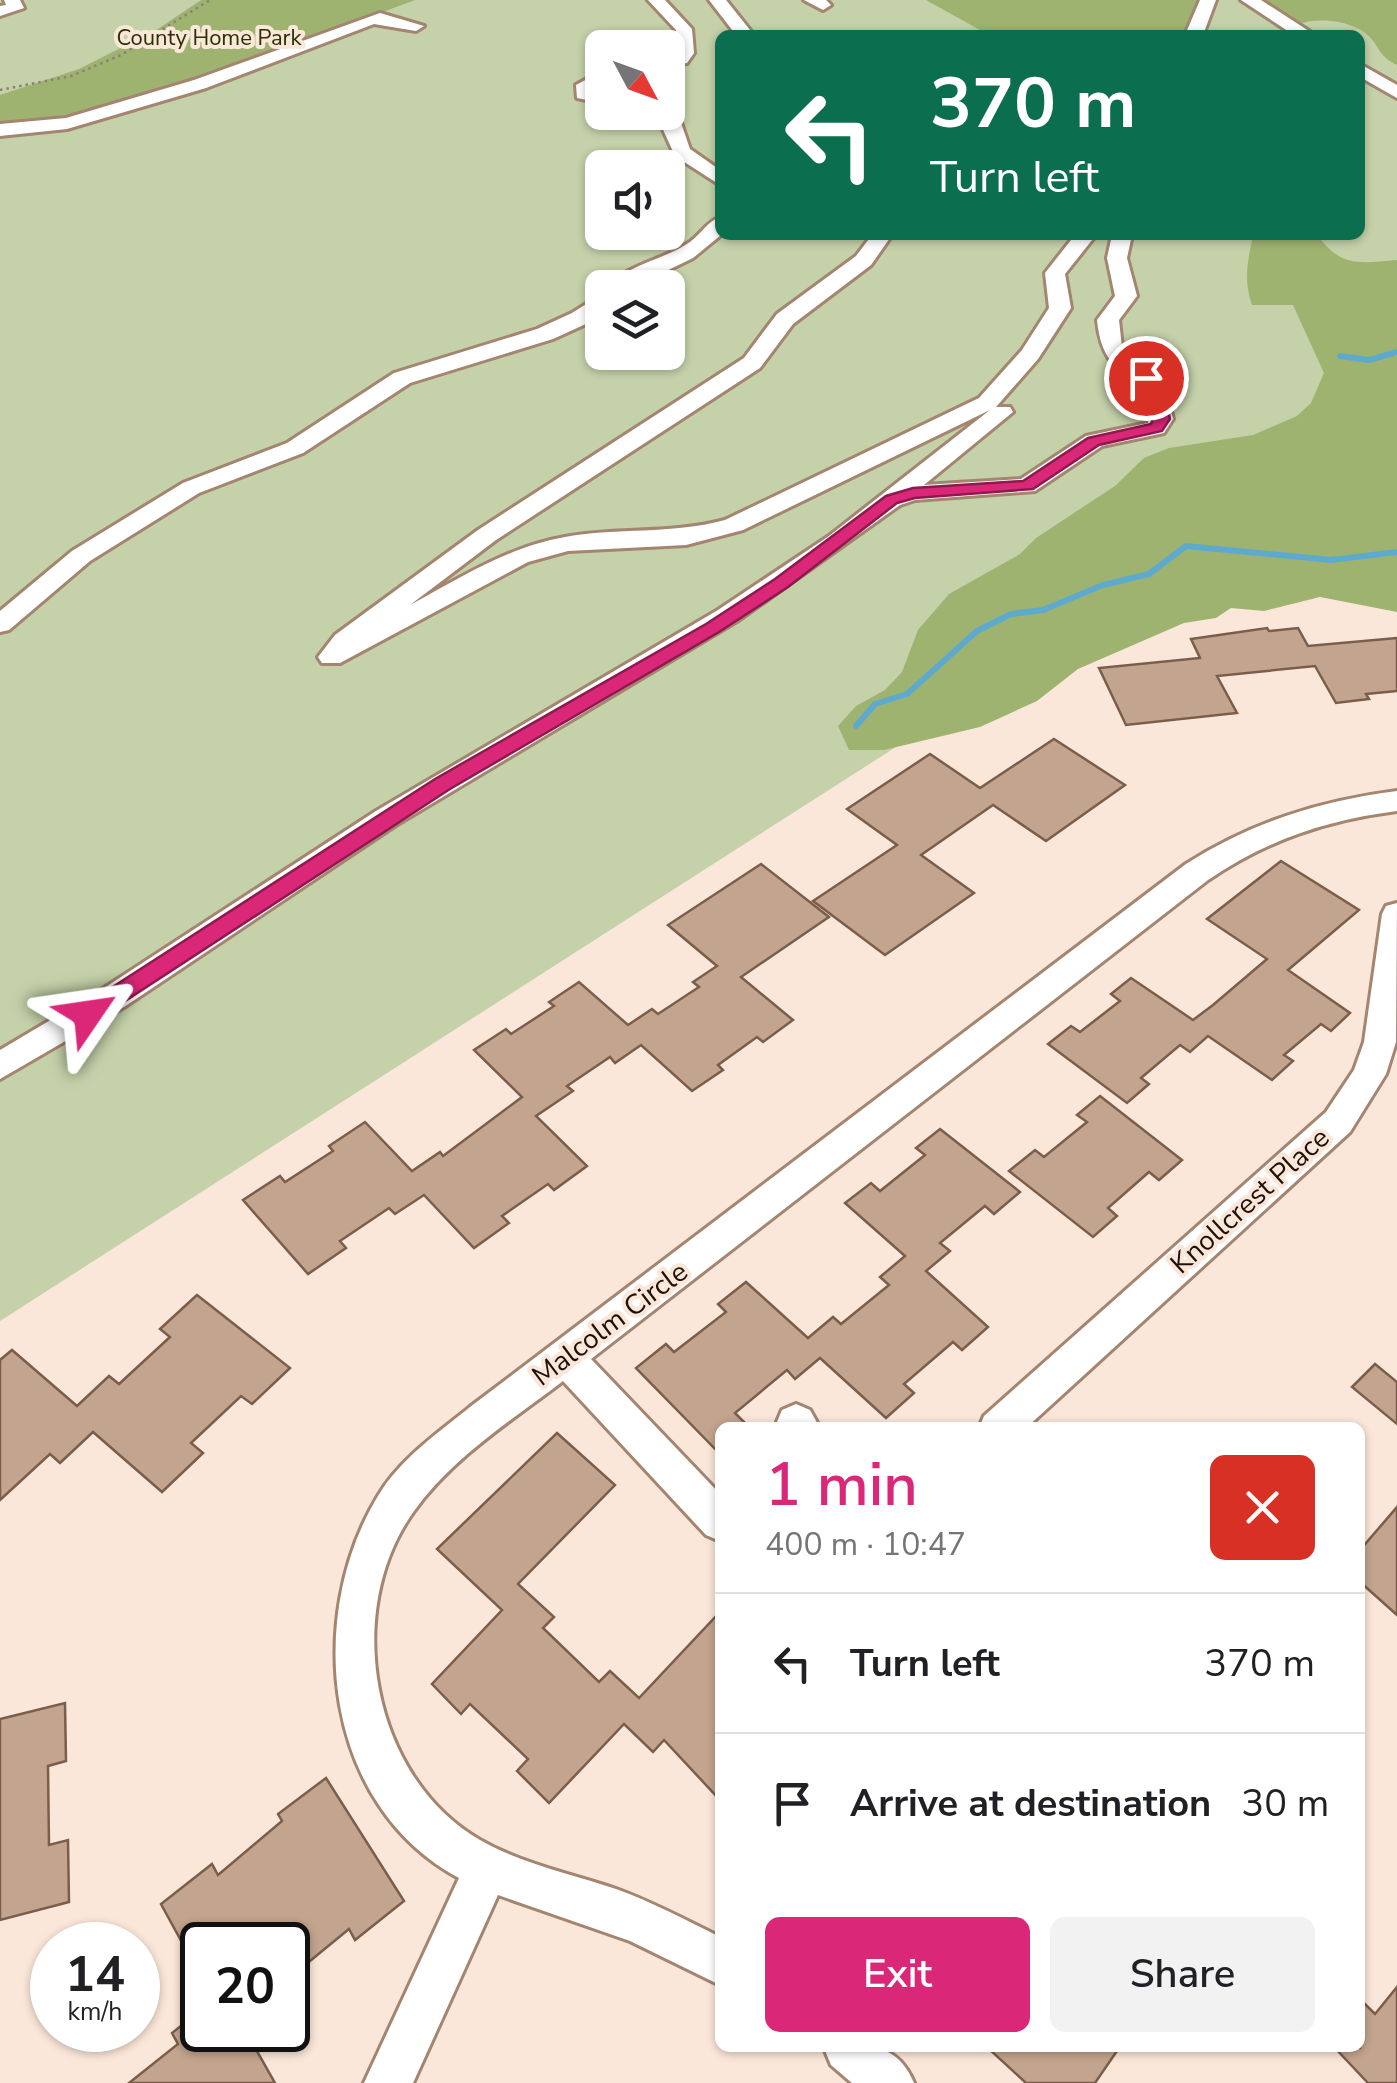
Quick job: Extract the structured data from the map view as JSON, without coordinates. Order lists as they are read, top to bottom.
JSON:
{
  "streets": {
    "street": ["Knollcrest Place", "Malcolm Circle"]
  },
  "parks": ["County Home Park"],
  "north": "bottom right",
  "page": {
    "turn": ["370 m", "Turn left"],
    "heading": ["1 min", "400 m · 10:47"],
    "list": [
      {
        "name": "Turn left",
        "value": "370 m"
      },
      {
        "name": "Arrive at destination",
        "value": "30 m"
      }
    ],
    "buttons": ["Exit", "Share"],
    "speed": "14 km/h",
    "limit": "20"
  }
}
